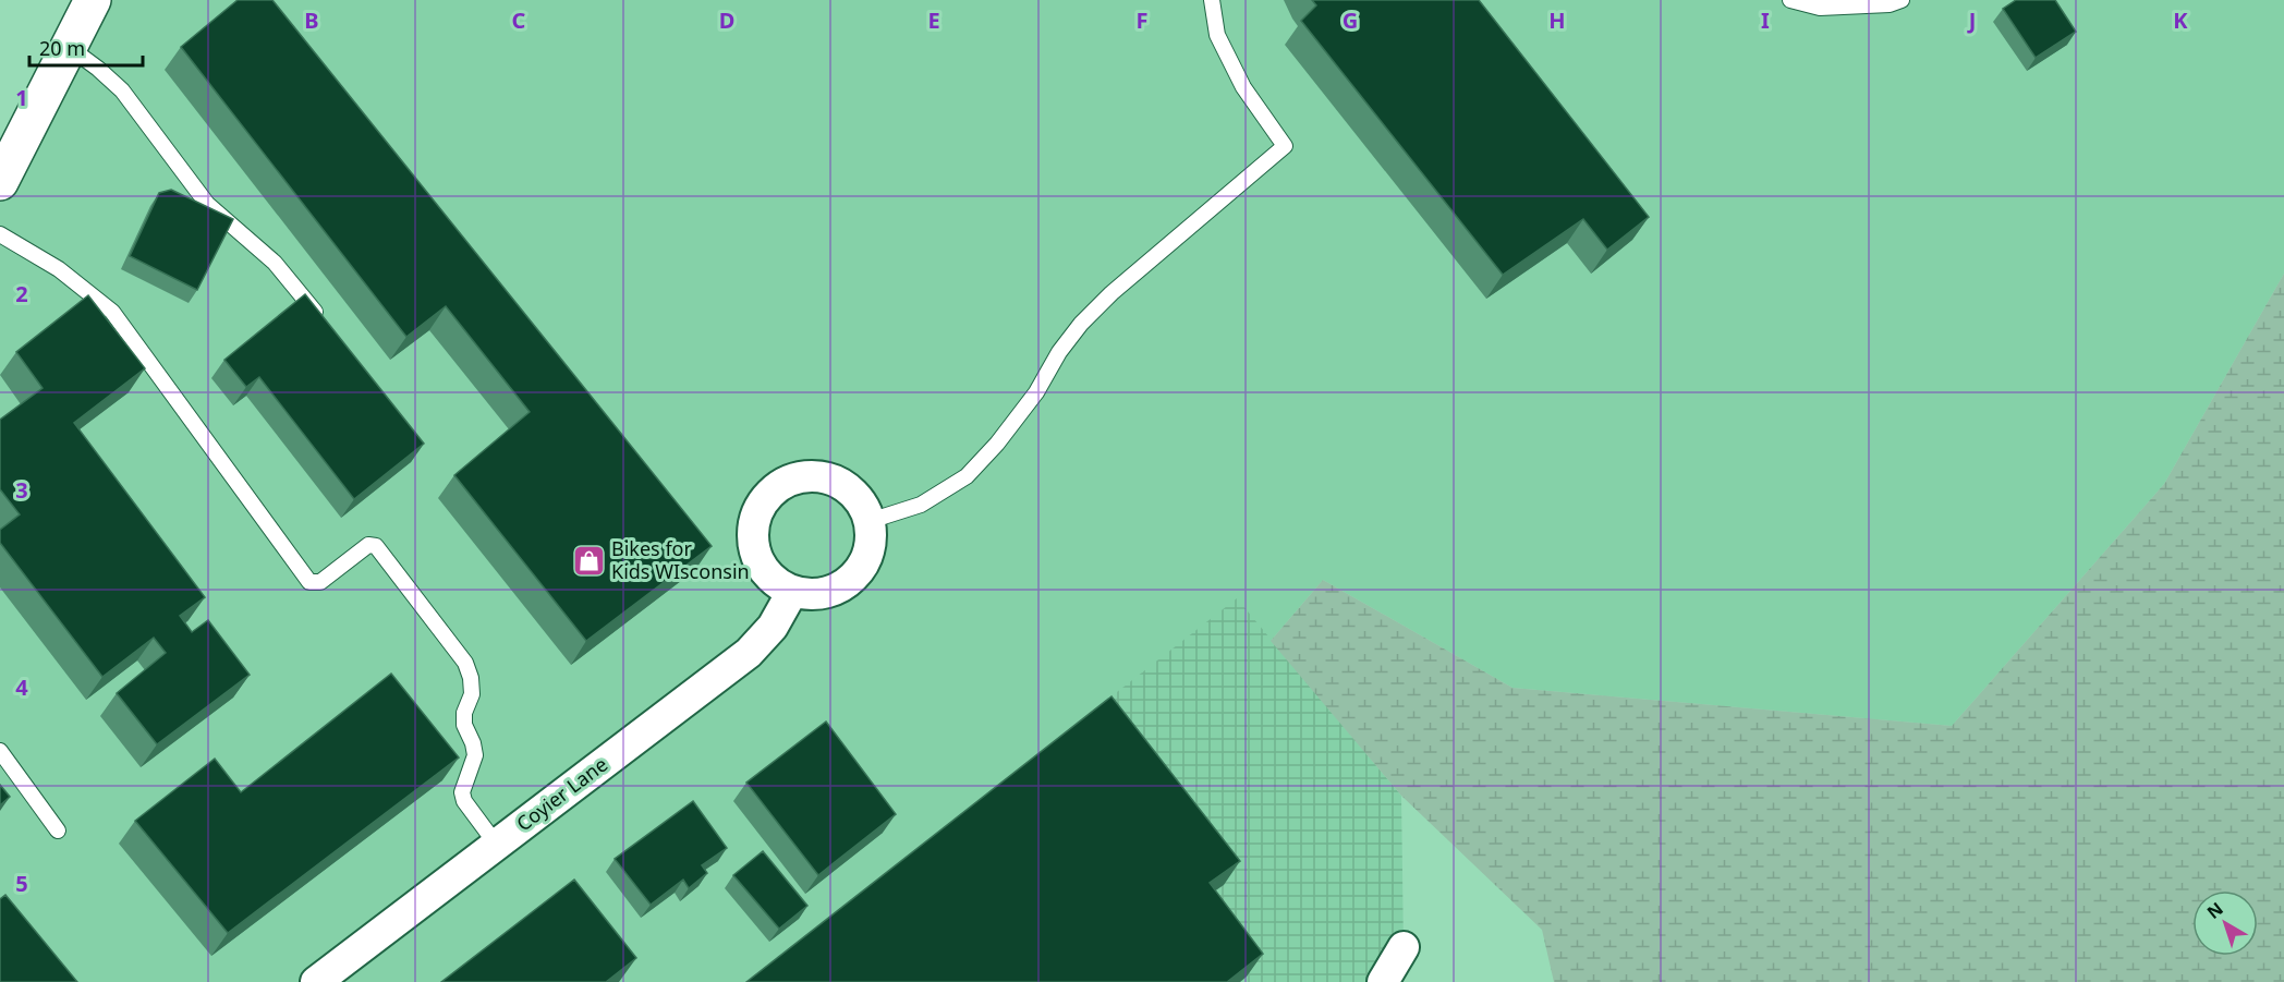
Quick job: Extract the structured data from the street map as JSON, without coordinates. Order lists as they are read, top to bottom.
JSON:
{
  "streets": {
    "street": ["Coyier Lane"]
  },
  "places": {
    "shop": ["Bikes for Kids WIsconsin"]
  },
  "scale_bar": "20 m",
  "north": "top left",
  "grid": {
    "columns": [
      "B",
      "C",
      "D",
      "E",
      "F",
      "G",
      "H",
      "I",
      "J",
      "K"
    ],
    "rows": [
      "1",
      "2",
      "3",
      "4",
      "5"
    ]
  }
}
